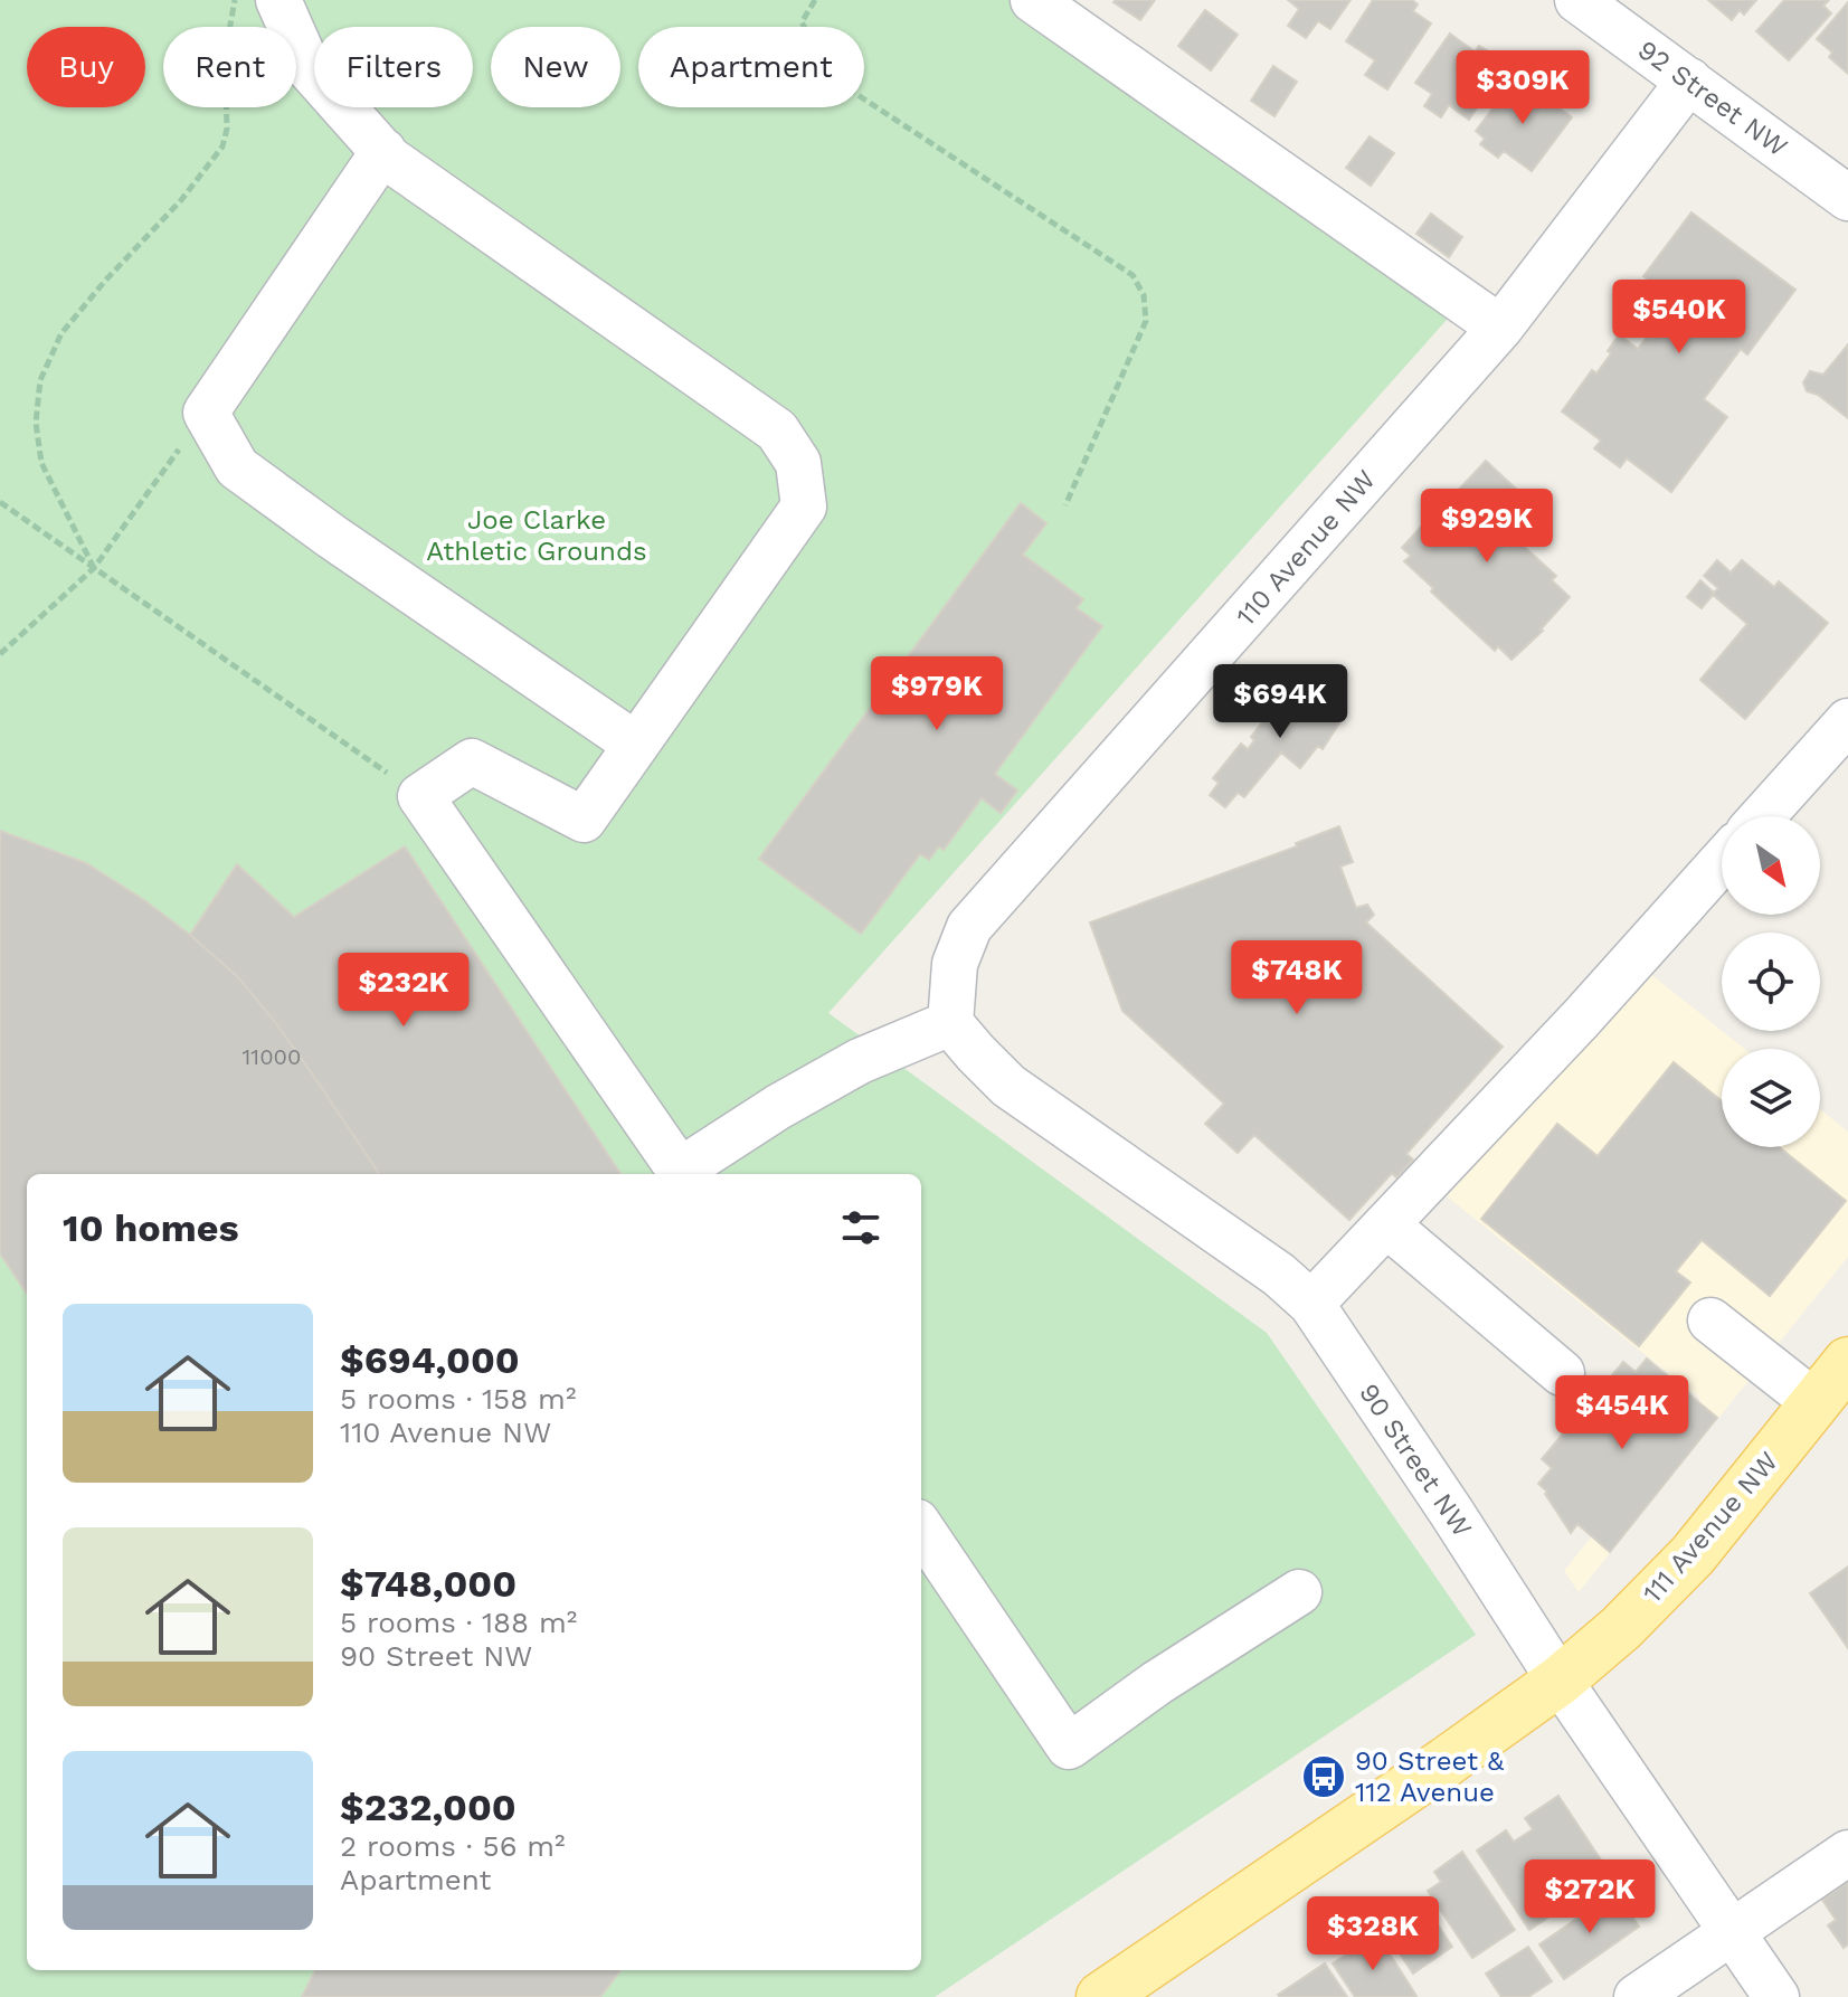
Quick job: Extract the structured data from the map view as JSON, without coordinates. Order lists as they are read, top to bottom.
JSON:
{
  "streets": {
    "main road": ["111 Avenue NW"],
    "street": ["92 Street NW", "110 Avenue NW", "90 Street NW"]
  },
  "crossings": [
    ["92 Street NW", "110 Avenue NW"],
    ["110 Avenue NW", "90 Street NW"],
    ["90 Street NW", "111 Avenue NW"]
  ],
  "parks": ["Joe Clarke Athletic Grounds"],
  "places": {
    "bus stop": ["90 Street & 112 Avenue"]
  },
  "house_numbers": ["11000"],
  "north": "bottom right",
  "page": {
    "chip": [
      "Buy",
      "Rent",
      "Filters",
      "New",
      "Apartment"
    ],
    "price": [
      "$309K",
      "$540K",
      "$929K",
      "$979K",
      "$694K",
      "$748K",
      "$232K",
      "$454K",
      "$272K",
      "$328K"
    ],
    "heading": "10 homes",
    "list": [
      {
        "name": "$694,000",
        "note": "5 rooms · 158 m² · 110 Avenue NW"
      },
      {
        "name": "$748,000",
        "note": "5 rooms · 188 m² · 90 Street NW"
      },
      {
        "name": "$232,000",
        "note": "2 rooms · 56 m² · Apartment"
      }
    ]
  }
}
